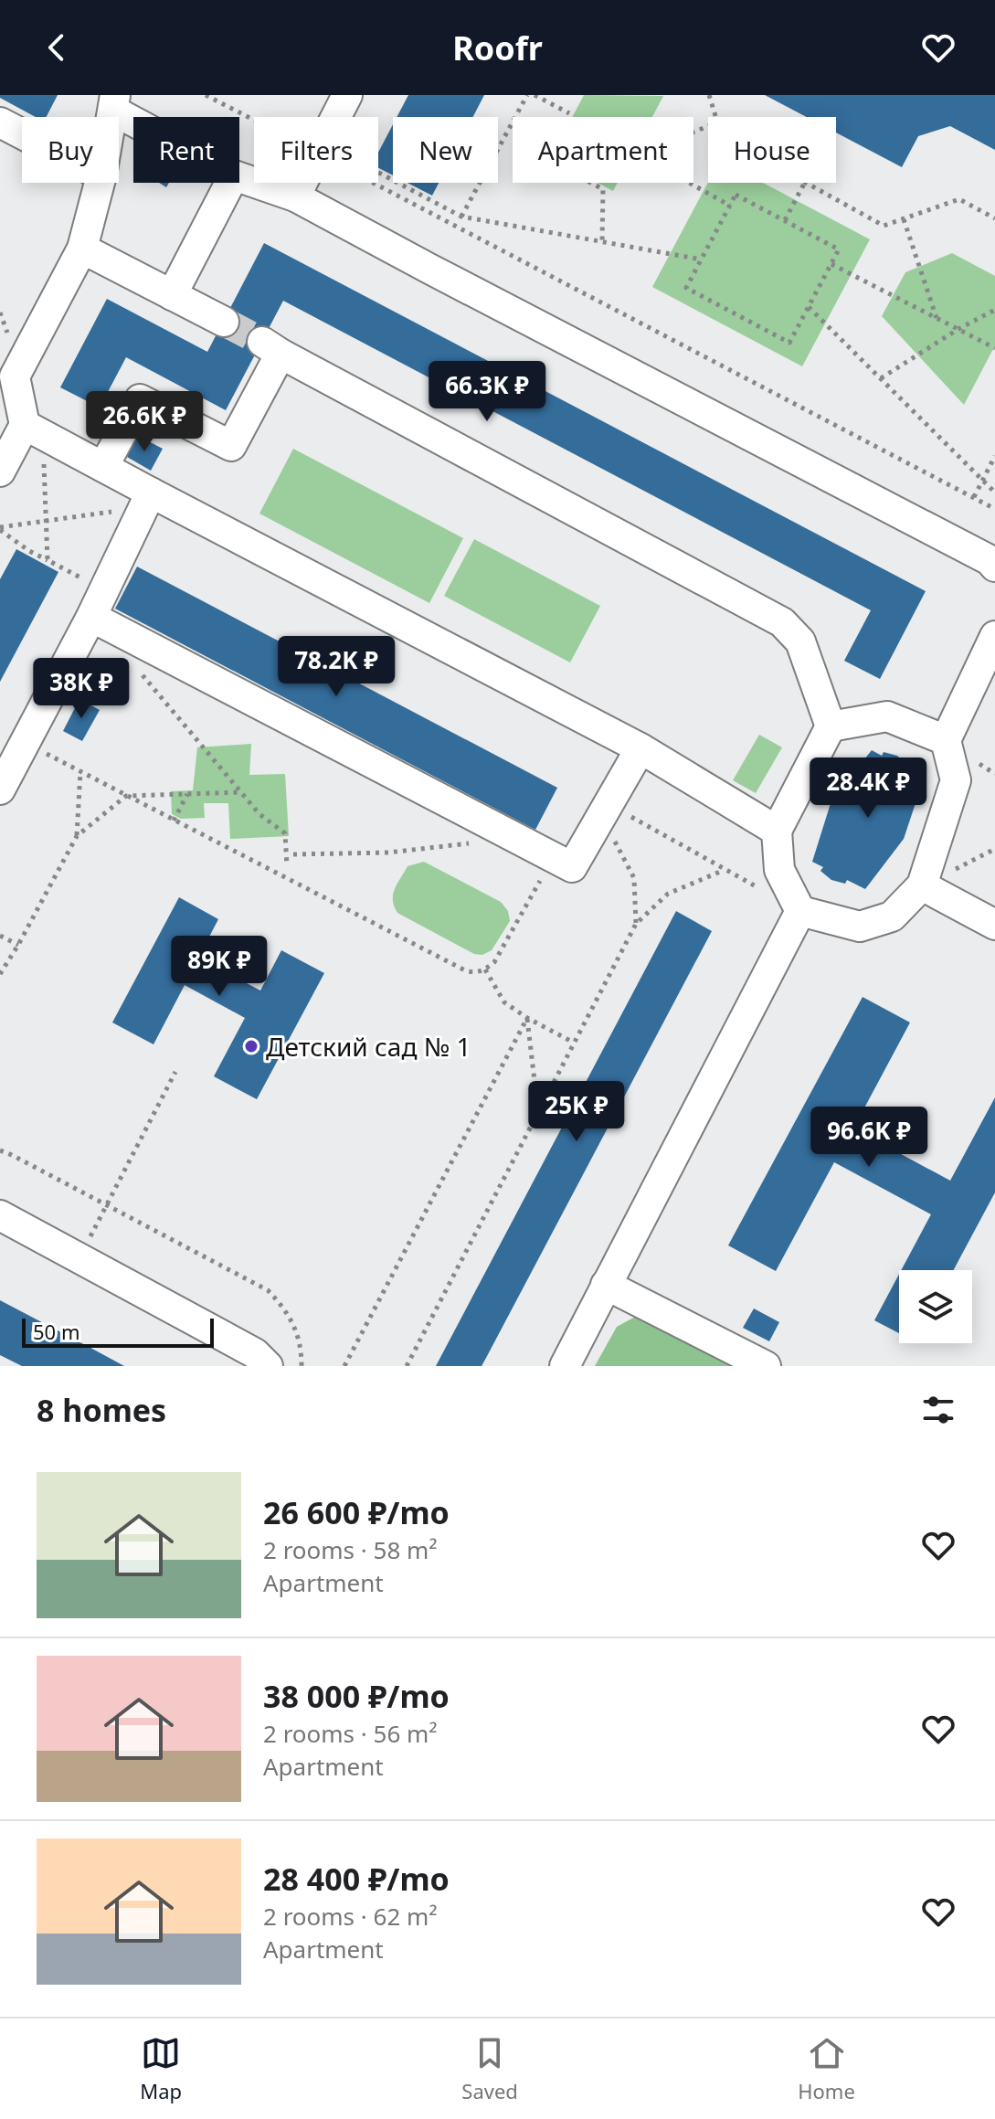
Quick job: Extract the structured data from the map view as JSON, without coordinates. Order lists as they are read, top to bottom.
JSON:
{
  "places": ["Детский сад № 1"],
  "scale_bar": "50 m",
  "page": {
    "header": "Roofr",
    "chip": [
      "Buy",
      "Rent",
      "Filters",
      "New",
      "Apartment",
      "House"
    ],
    "price": [
      "66.3K ₽",
      "26.6K ₽",
      "78.2K ₽",
      "38K ₽",
      "28.4K ₽",
      "89K ₽",
      "25K ₽",
      "96.6K ₽"
    ],
    "scale": "50 m",
    "heading": "8 homes",
    "list": [
      {
        "name": "26 600 ₽/mo",
        "note": "2 rooms · 58 m² · Apartment"
      },
      {
        "name": "38 000 ₽/mo",
        "note": "2 rooms · 56 m² · Apartment"
      },
      {
        "name": "28 400 ₽/mo",
        "note": "2 rooms · 62 m² · Apartment"
      }
    ],
    "tabs": ["Map", "Saved", "Home"]
  }
}
